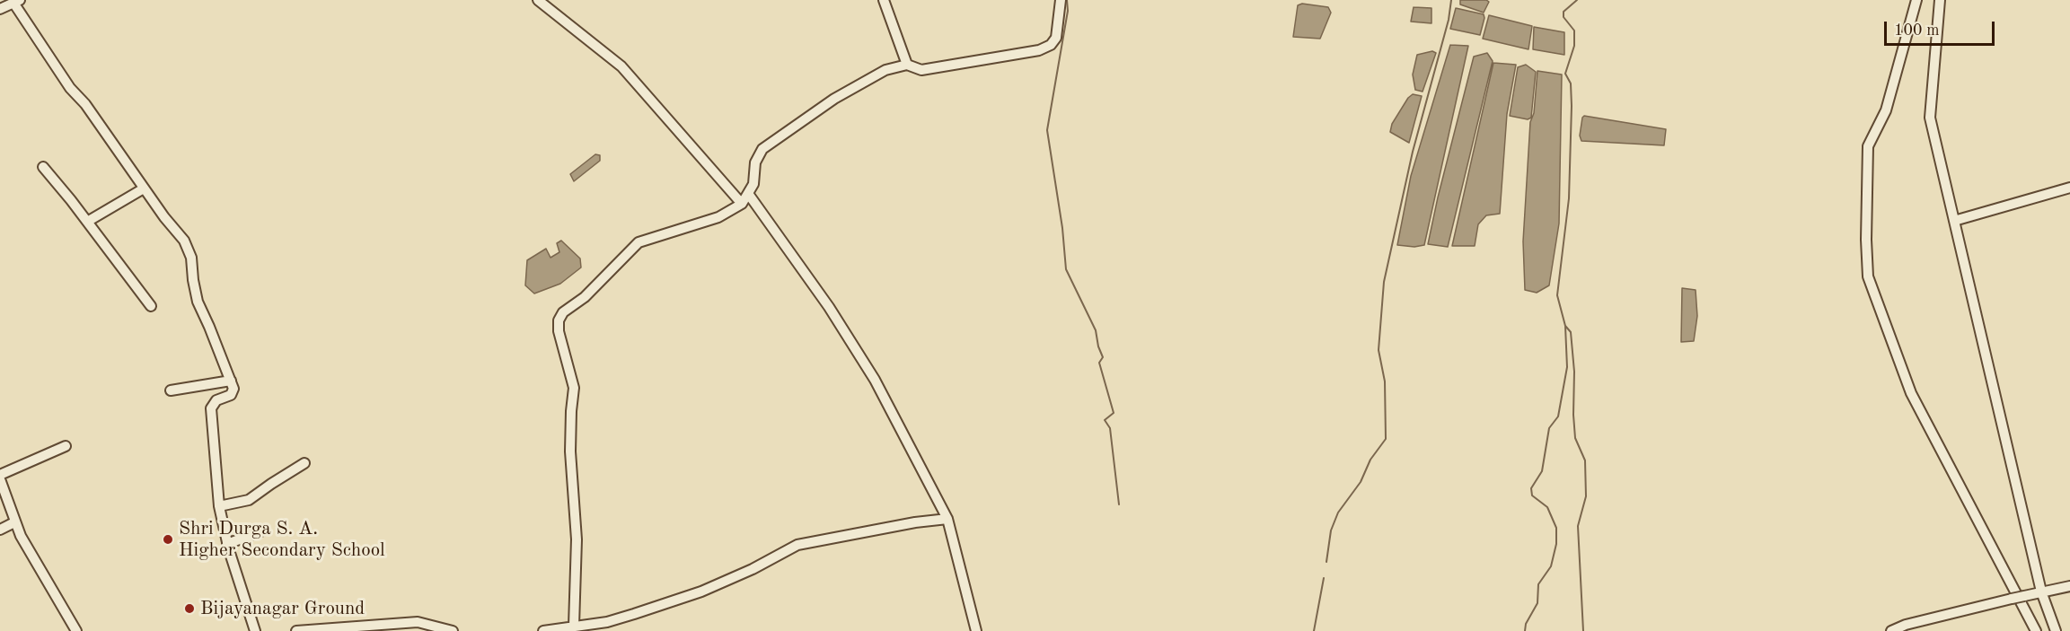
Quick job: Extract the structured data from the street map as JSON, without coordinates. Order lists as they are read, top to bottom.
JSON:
{
  "places": ["Shri Durga S. A. Higher Secondary School", "Bijayanagar Ground"],
  "scale_bar": "100 m"
}
